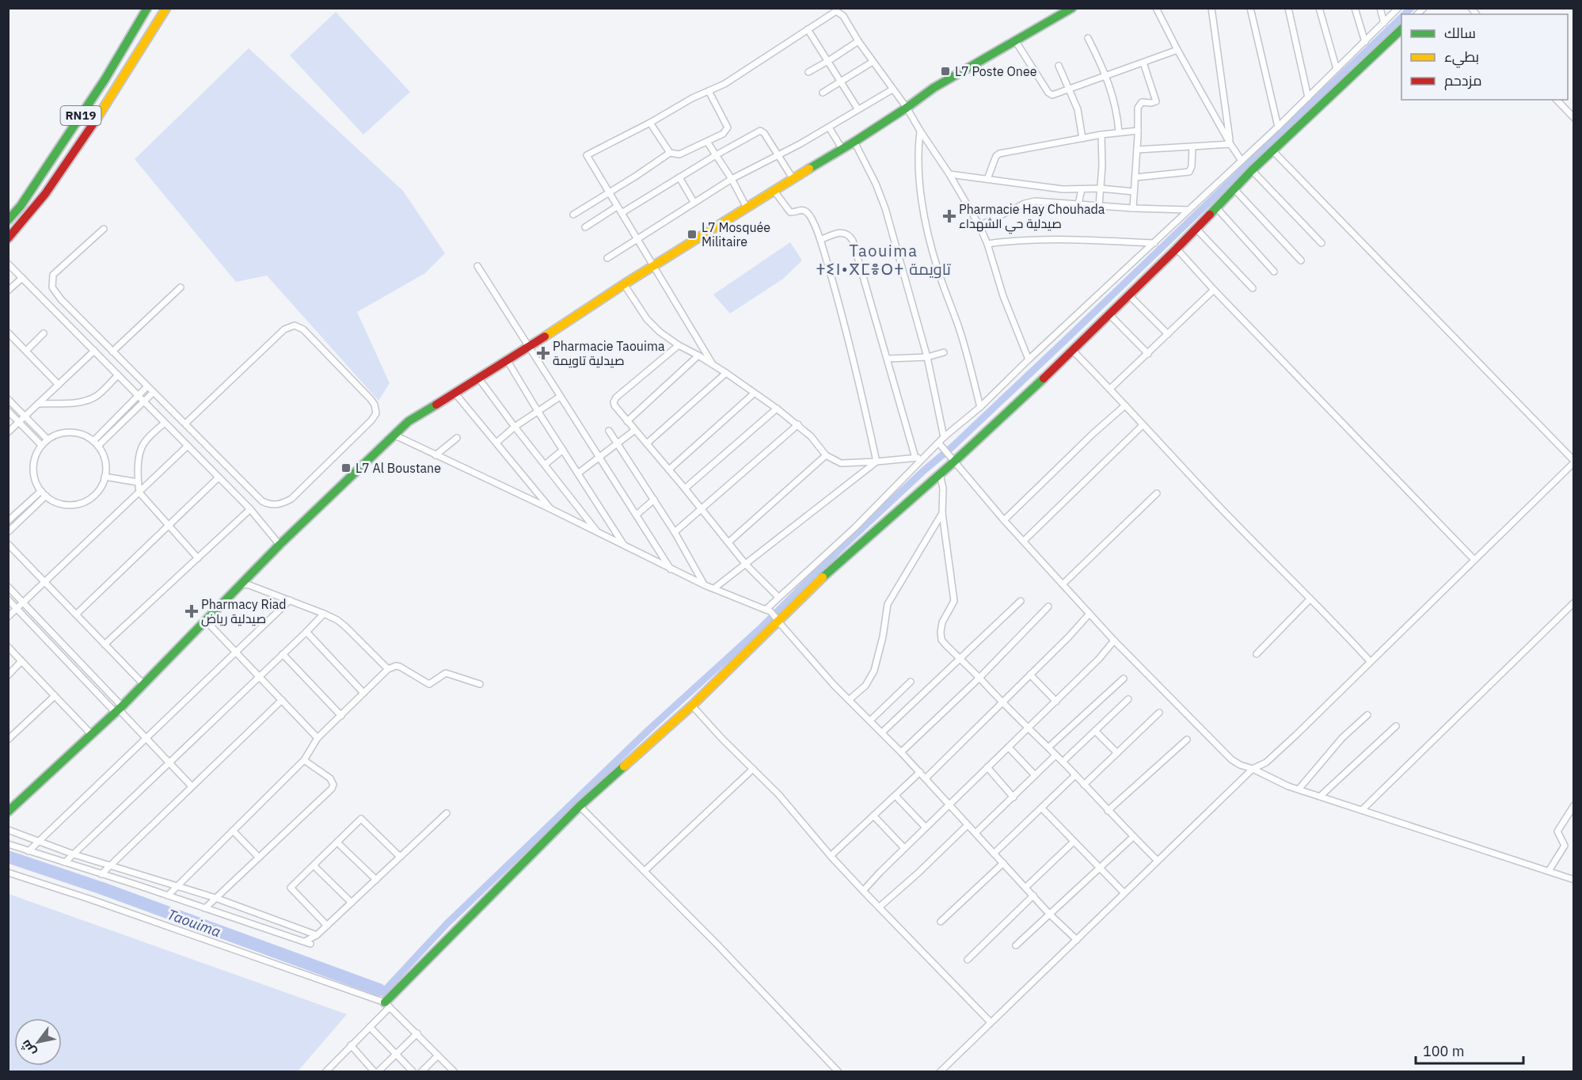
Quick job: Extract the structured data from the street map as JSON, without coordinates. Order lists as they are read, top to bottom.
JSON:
{
  "streets": {
    "street": ["RN19"]
  },
  "districts": ["Taouima ⵜⵉⵏ•ⴳⵎⴻⵔⵜ تاويمة"],
  "water": ["Taouima"],
  "places": {
    "transit": ["L7 Poste Onee", "L7 Mosquée Militaire", "L7 Al Boustane"],
    "health": ["Pharmacie Hay Chouhada صيدلية حي الشهداء", "Pharmacie Taouima صيدلية تاويمة", "Pharmacy Riad صيدلية رياض"]
  },
  "legend": ["سالك", "بطيء", "مزدحم"],
  "scale_bar": "100 m",
  "north": "bottom left"
}
